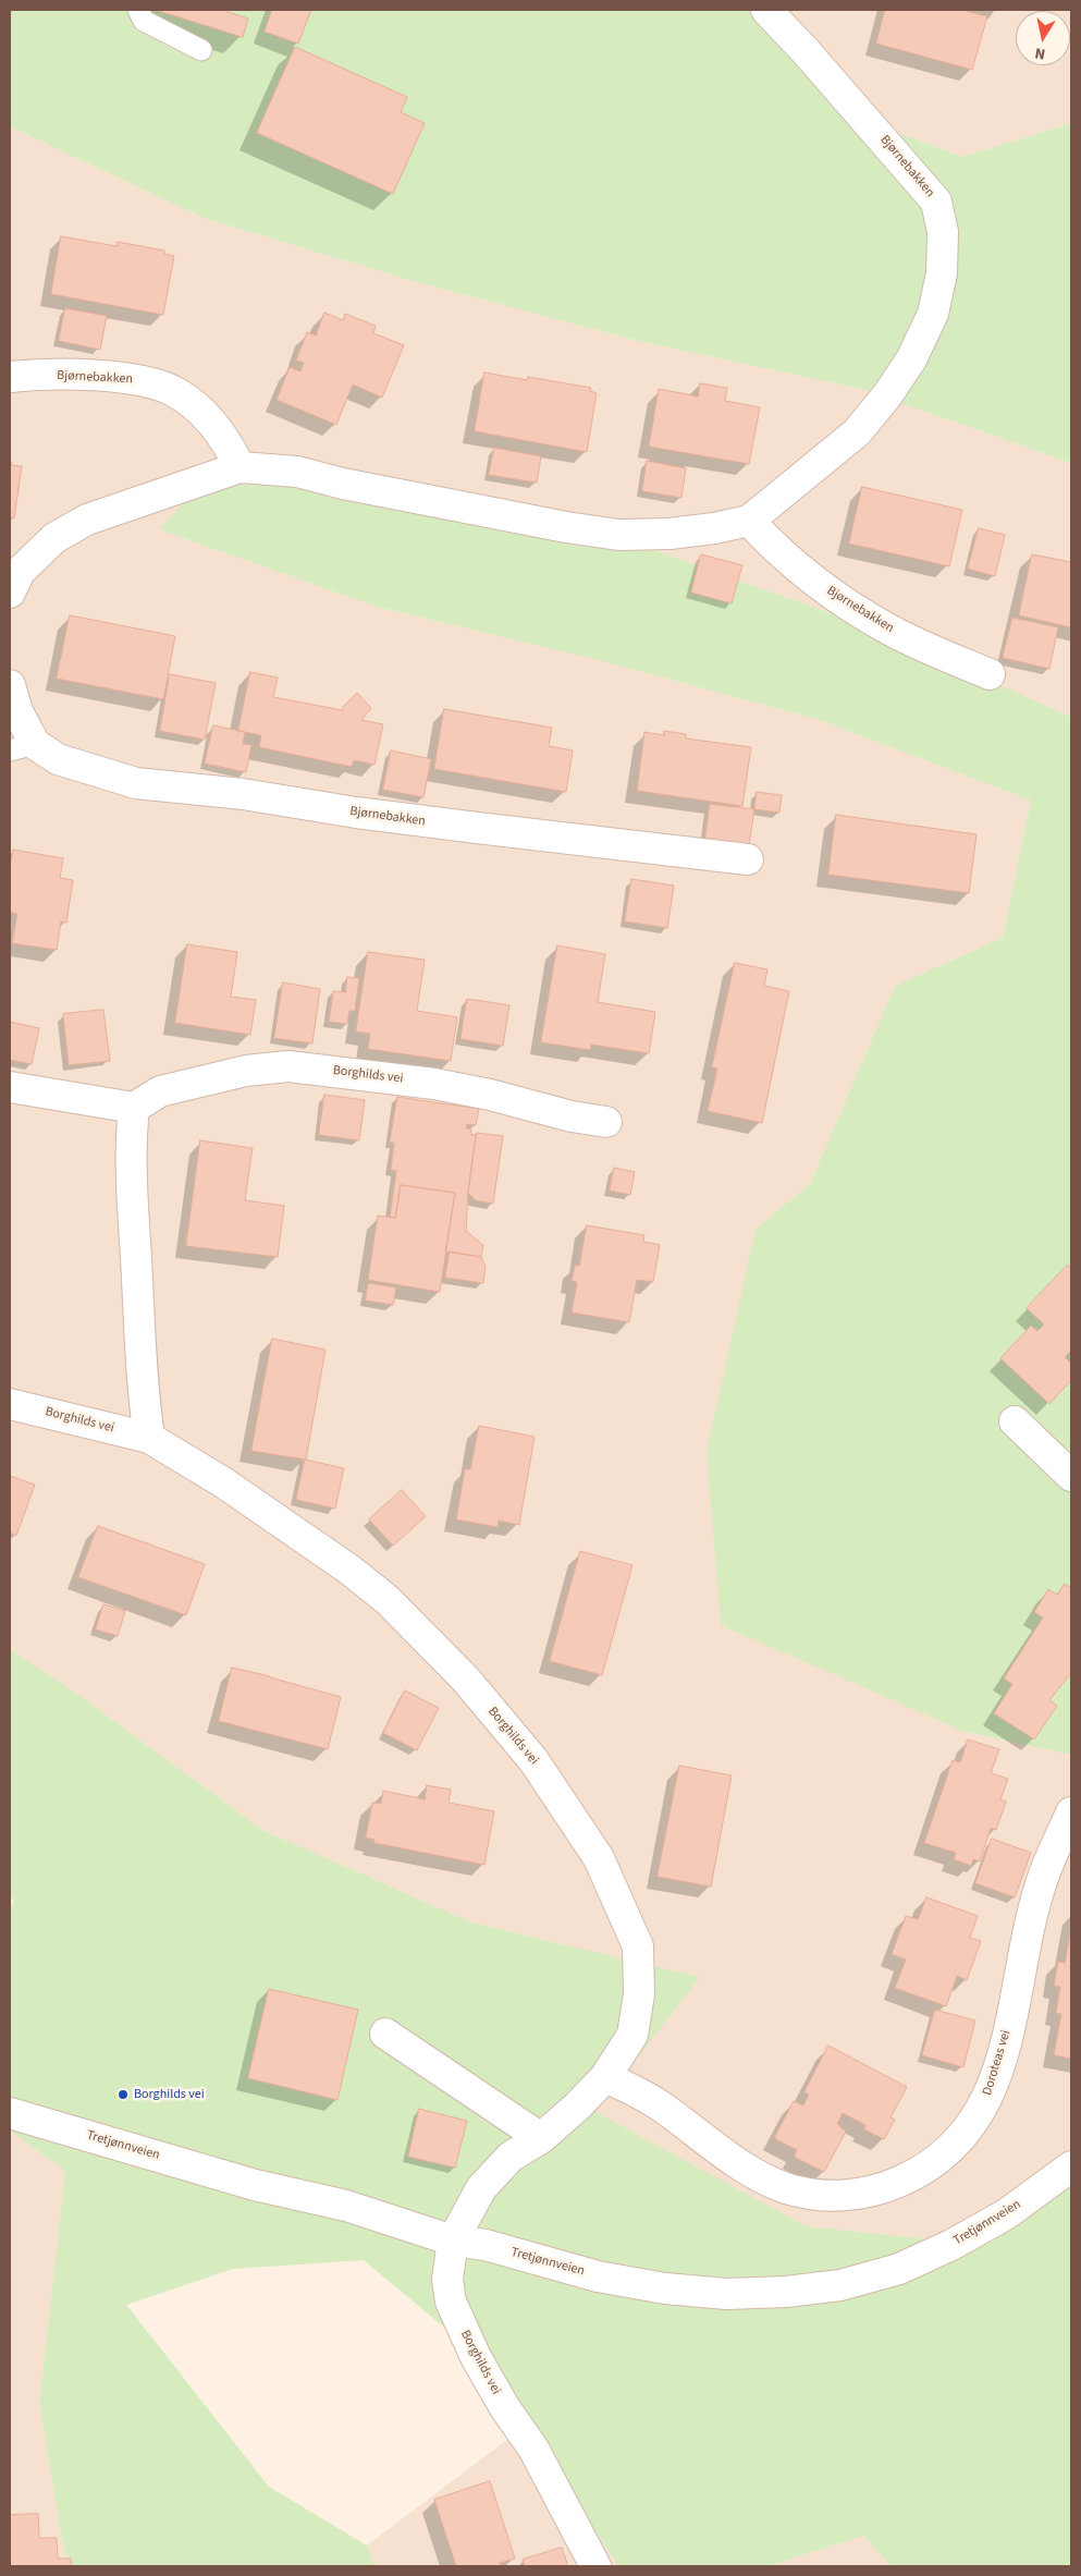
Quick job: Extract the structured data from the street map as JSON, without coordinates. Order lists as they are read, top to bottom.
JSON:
{
  "streets": {
    "street": [
      "Bjørnebakken",
      "Borghilds vei",
      "Doroteas vei",
      "Tretjønnveien"
    ]
  },
  "crossings": [
    ["Borghilds vei", "Doroteas vei"],
    ["Borghilds vei", "Tretjønnveien"]
  ],
  "places": ["Borghilds vei"],
  "north": "bottom"
}
